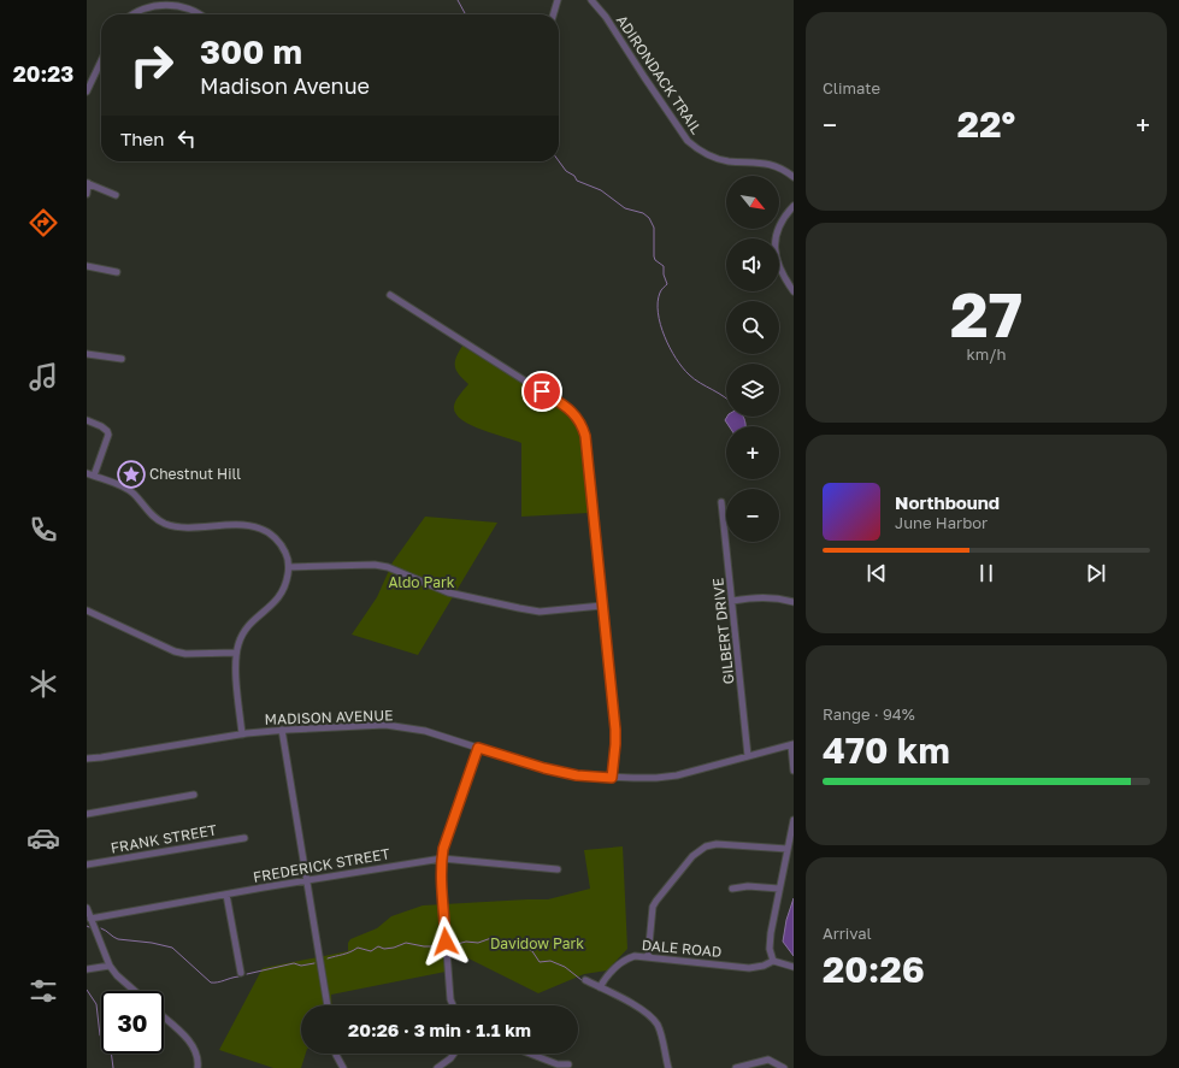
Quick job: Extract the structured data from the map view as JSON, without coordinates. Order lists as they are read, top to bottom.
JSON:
{
  "streets": {
    "street": [
      "ADIRONDACK TRAIL",
      "GILBERT DRIVE",
      "MADISON AVENUE",
      "FRANK STREET",
      "FREDERICK STREET",
      "DALE ROAD"
    ]
  },
  "crossings": [
    ["GILBERT DRIVE", "MADISON AVENUE"]
  ],
  "parks": ["Aldo Park", "Davidow Park"],
  "places": {
    "place": ["Chestnut Hill"]
  },
  "north": "bottom right",
  "page": {
    "tabs": "20:23",
    "tile": [
      "Climate",
      ["27", "km/h"],
      ["Range · 94%", "470 km"],
      ["Arrival", "20:26"]
    ],
    "turn": ["300 m", "Madison Avenue"],
    "heat": ["−", "22°", "+"],
    "then": "Then",
    "map_buttons": ["+", "−"],
    "song": ["Northbound", "June Harbor"],
    "limit": "30",
    "trip": "20:26 · 3 min · 1.1 km"
  }
}
